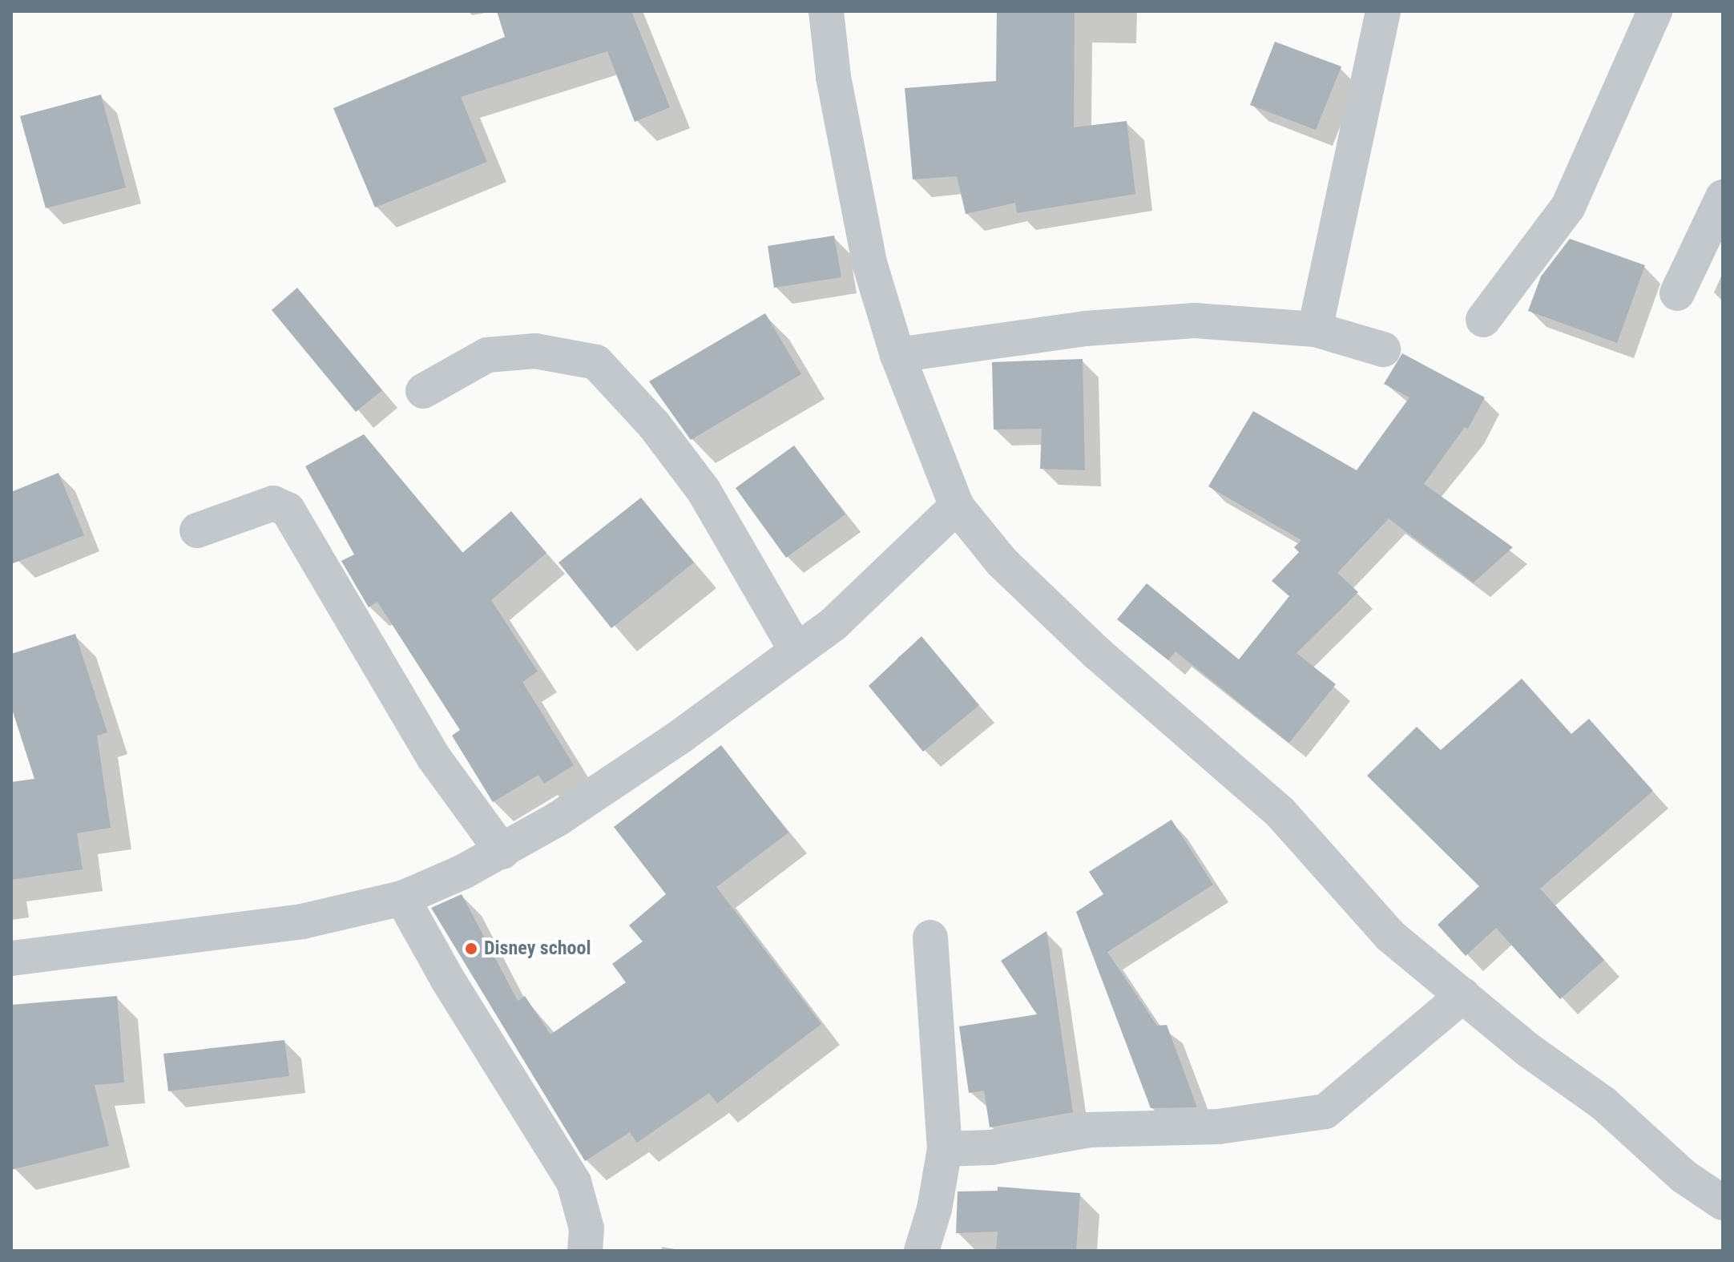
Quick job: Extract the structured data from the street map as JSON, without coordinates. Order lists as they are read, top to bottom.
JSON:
{
  "places": ["Disney school"]
}
